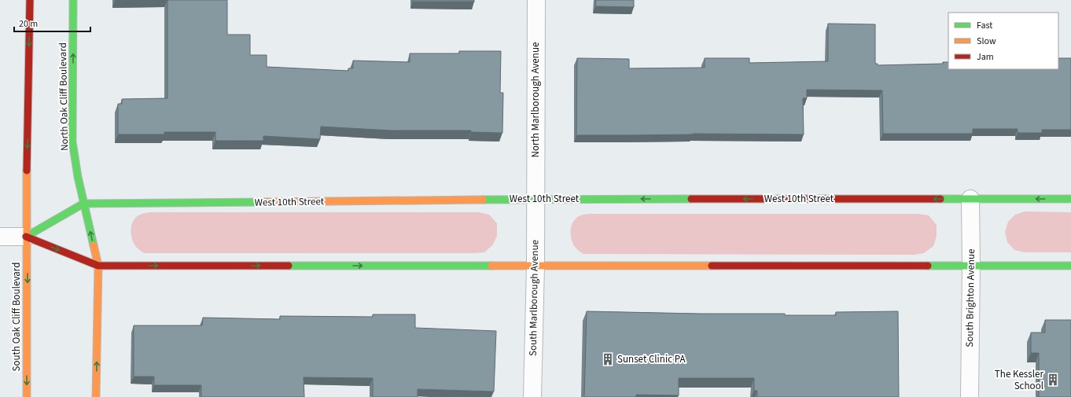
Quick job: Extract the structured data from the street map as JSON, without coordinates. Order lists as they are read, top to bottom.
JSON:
{
  "streets": {
    "street": [
      "North Oak Cliff Boulevard",
      "North Marlborough Avenue",
      "West 10th Street",
      "South Marlborough Avenue",
      "South Brighton Avenue",
      "South Oak Cliff Boulevard"
    ]
  },
  "crossings": [
    ["North Oak Cliff Boulevard", "West 10th Street"],
    ["North Marlborough Avenue", "West 10th Street"],
    ["North Marlborough Avenue", "South Marlborough Avenue"],
    ["West 10th Street", "South Marlborough Avenue"],
    ["West 10th Street", "South Brighton Avenue"],
    ["West 10th Street", "South Oak Cliff Boulevard"]
  ],
  "one_way": ["West 10th Street", "South Oak Cliff Boulevard"],
  "places": {
    "building": ["Sunset Clinic PA", "The Kessler School"]
  },
  "legend": ["Fast", "Slow", "Jam"],
  "scale_bar": "20 m"
}
